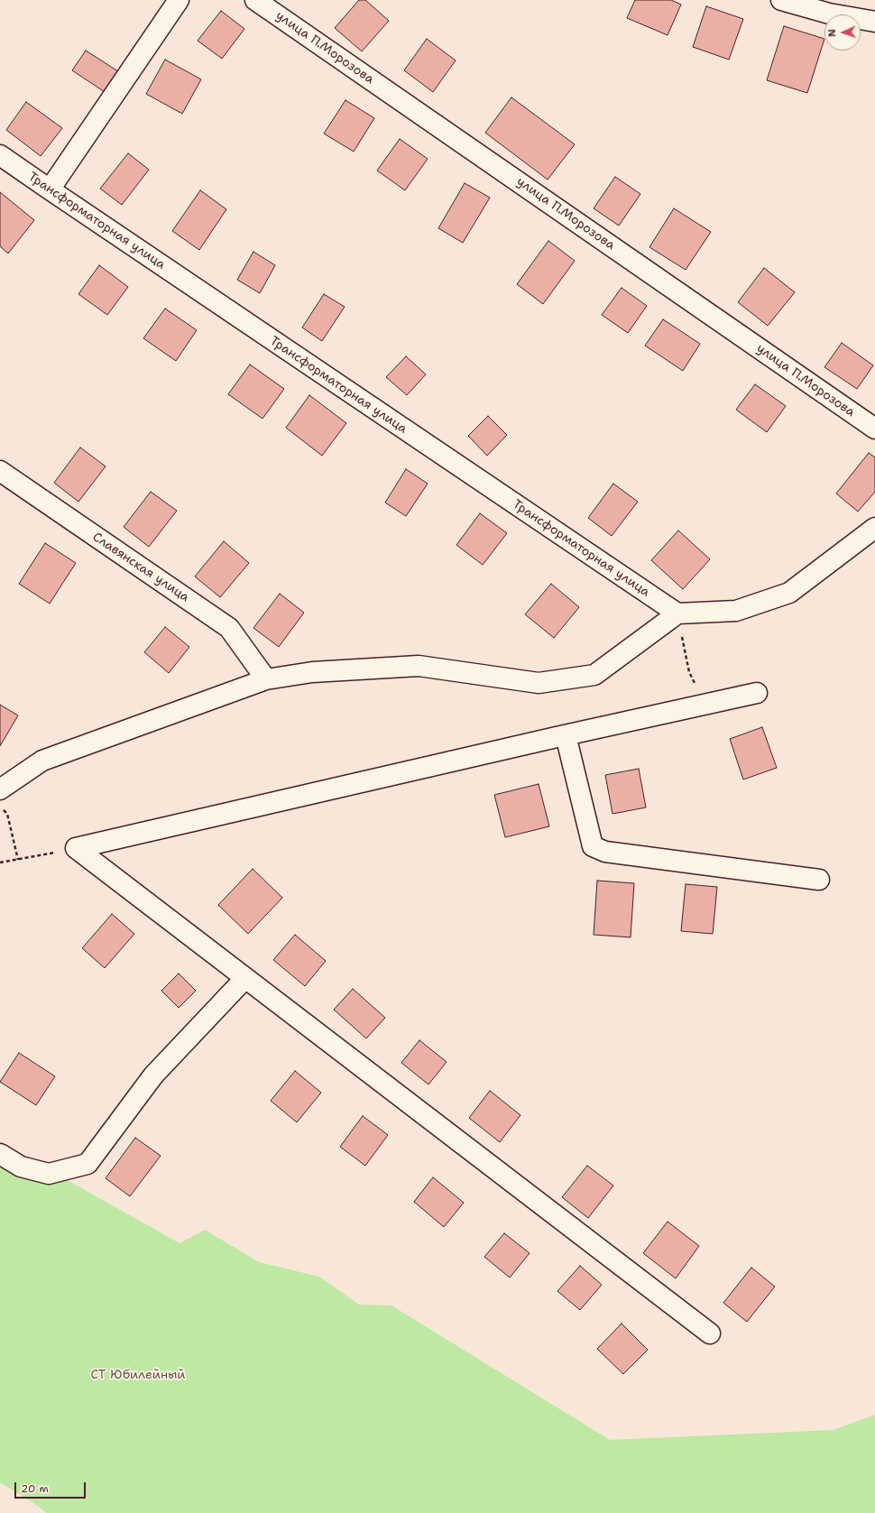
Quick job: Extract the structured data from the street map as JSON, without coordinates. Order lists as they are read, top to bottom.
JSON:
{
  "streets": {
    "street": ["улица П.Морозова", "Трансформаторная улица", "Славянская улица"]
  },
  "parks": ["СТ Юбилейный"],
  "scale_bar": "20 m",
  "north": "left"
}
